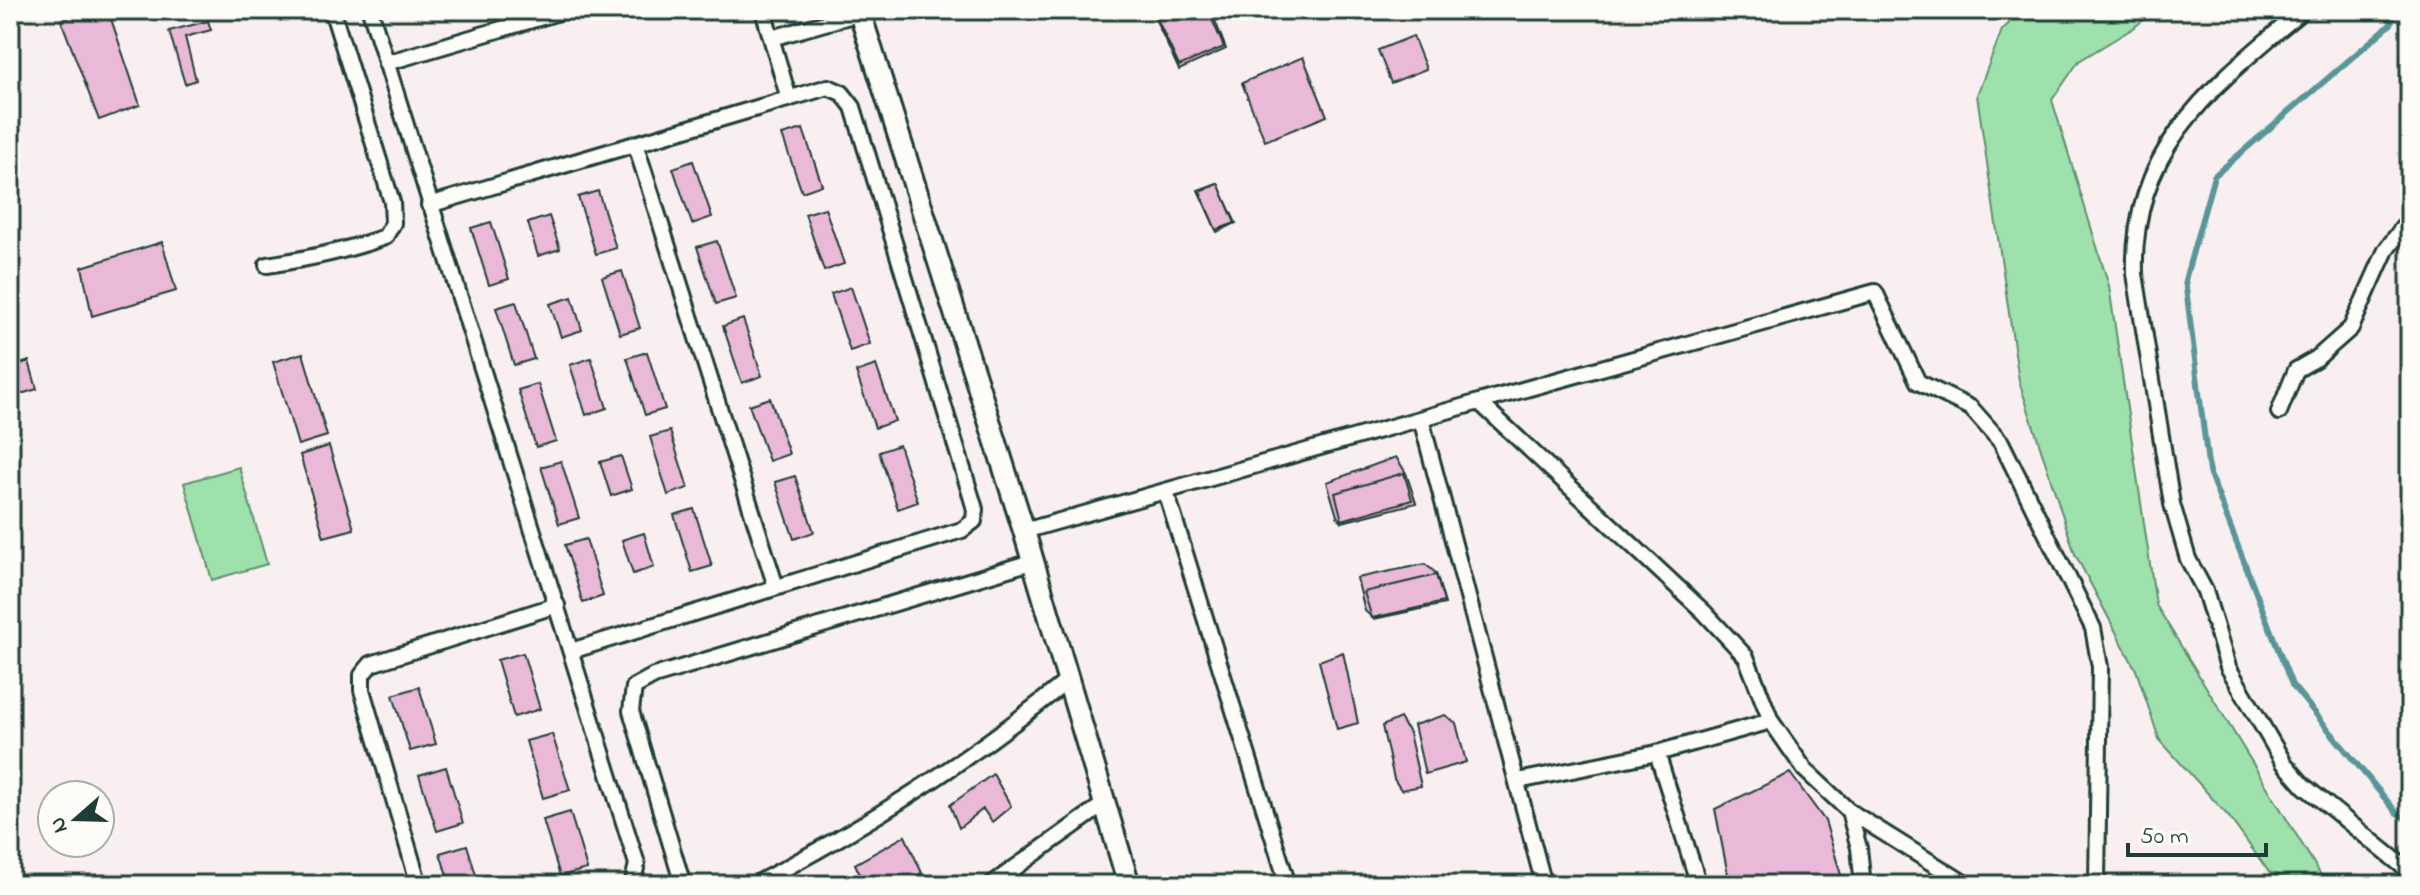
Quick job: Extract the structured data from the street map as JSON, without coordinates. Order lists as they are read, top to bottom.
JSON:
{
  "scale_bar": "50 m",
  "north": "left"
}
